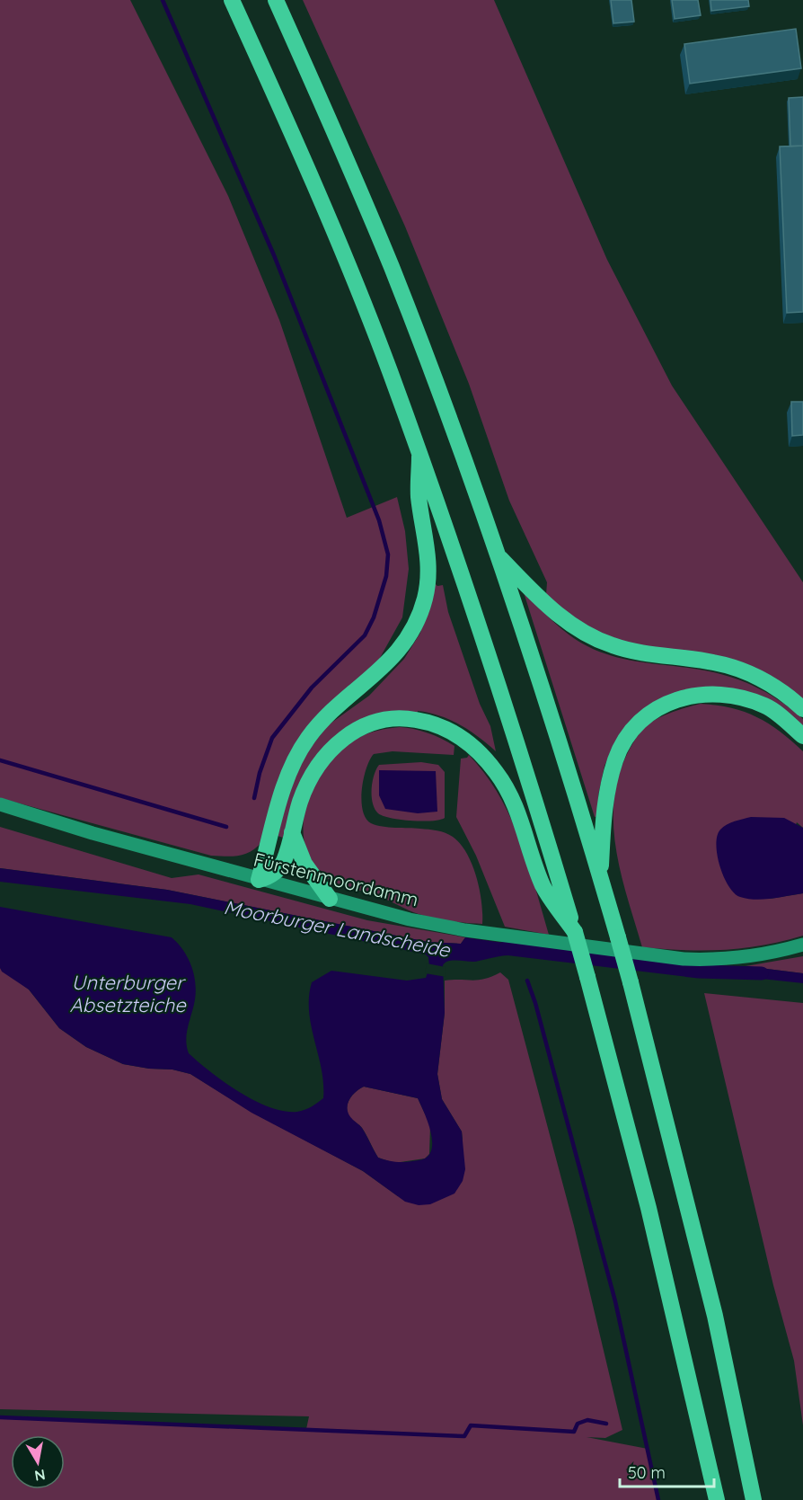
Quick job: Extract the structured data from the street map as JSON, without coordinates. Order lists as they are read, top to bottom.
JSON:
{
  "streets": {
    "main road": ["Fürstenmoordamm"]
  },
  "water": ["Moorburger Landscheide", "Unterburger Absetzteiche"],
  "scale_bar": "50 m",
  "north": "bottom"
}
